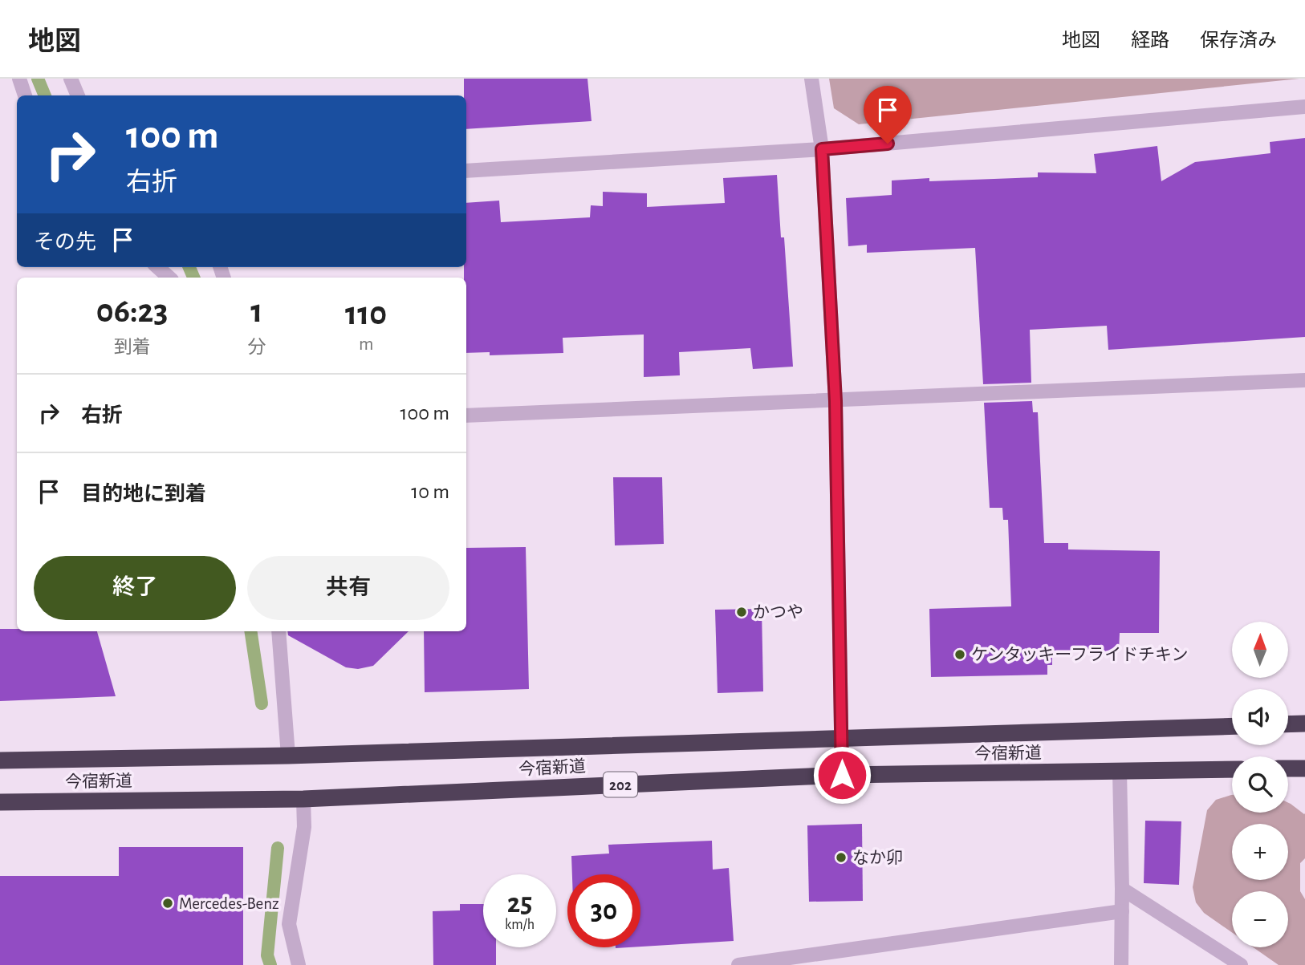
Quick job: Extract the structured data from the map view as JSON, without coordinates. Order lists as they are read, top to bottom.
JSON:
{
  "streets": {
    "highway": ["今宿新道", "202"]
  },
  "places": [
    "かつや",
    "ケンタッキーフライドチキン",
    "なか卯",
    "Mercedes-Benz"
  ],
  "north": "top",
  "page": {
    "header": "地図",
    "nav": ["地図", "経路", "保存済み"],
    "turn": ["100 m", "右折"],
    "then": "その先",
    "eta": [
      "06:23",
      "到着",
      "1",
      "分",
      "110",
      "m"
    ],
    "list": [
      {
        "name": "右折",
        "value": "100 m"
      },
      {
        "name": "目的地に到着",
        "value": "10 m"
      }
    ],
    "buttons": ["終了", "共有"],
    "map_buttons": ["+", "−"],
    "speed": "25 km/h",
    "limit": "30"
  }
}
